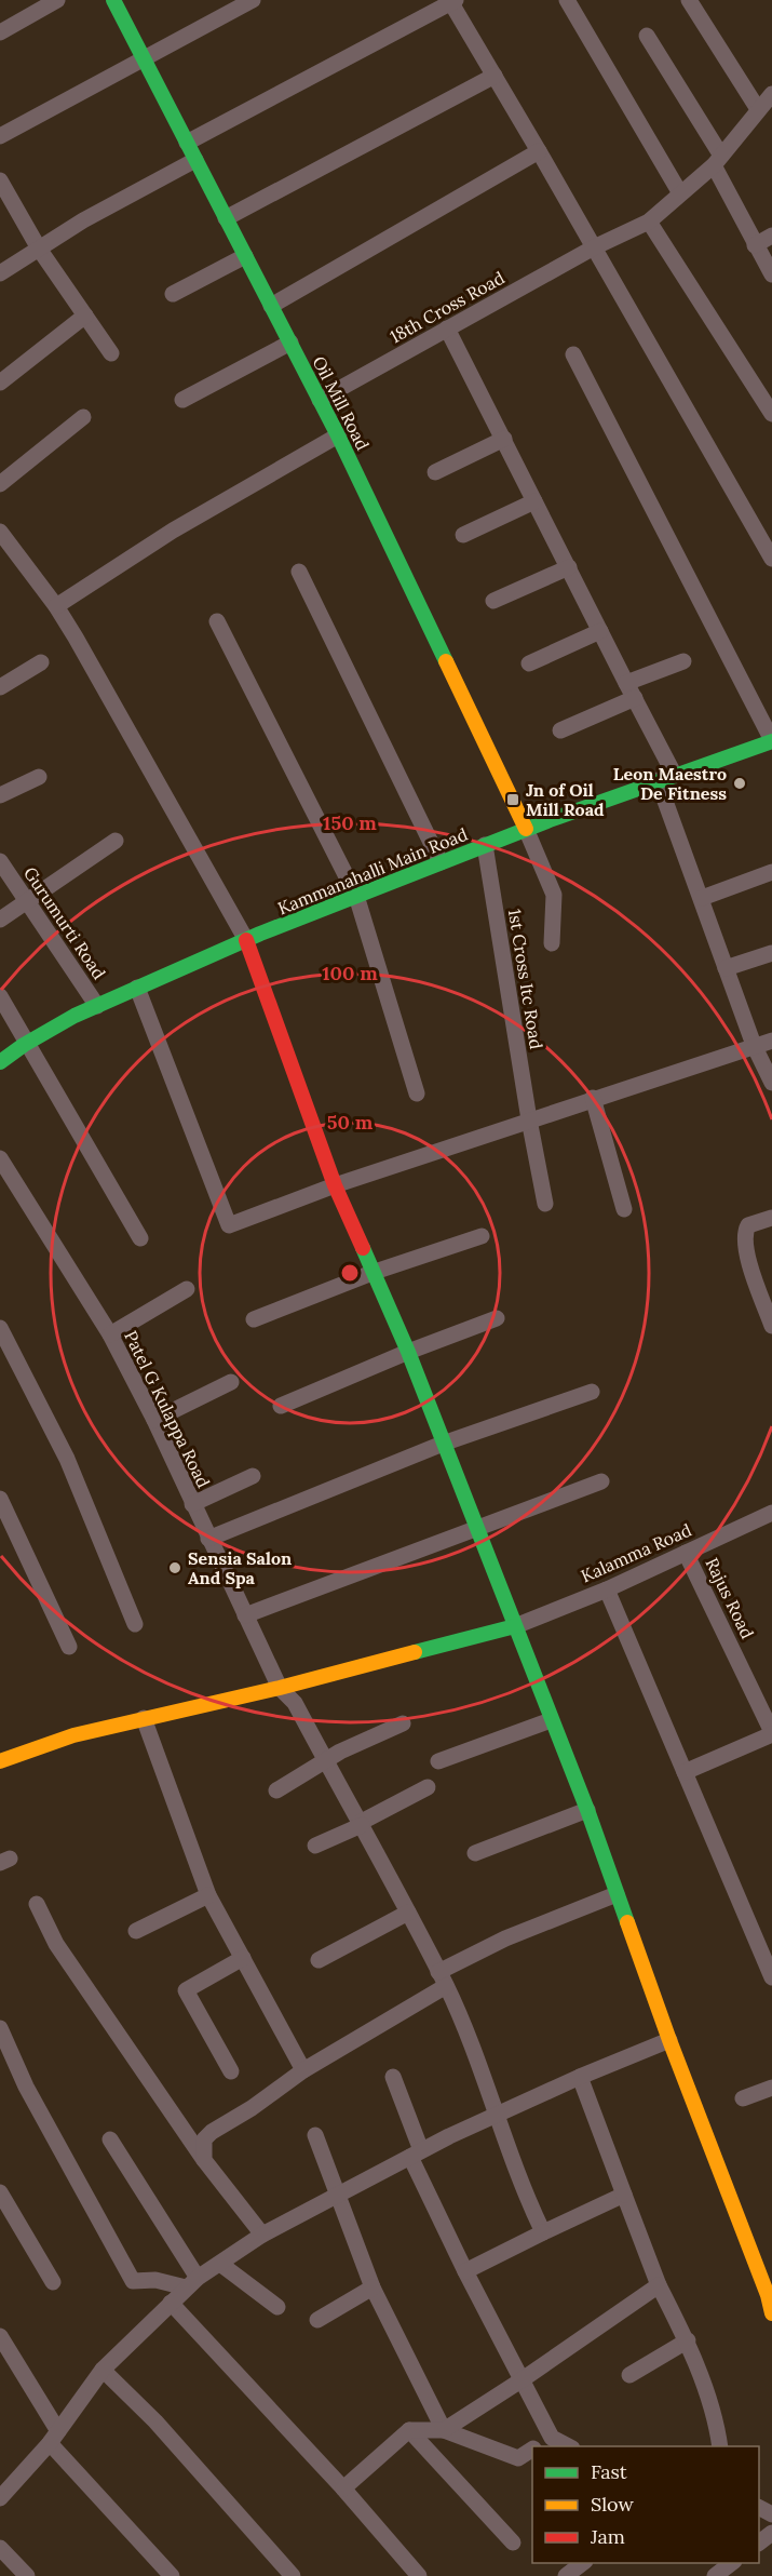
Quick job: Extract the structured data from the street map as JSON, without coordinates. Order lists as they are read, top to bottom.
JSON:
{
  "streets": {
    "street": [
      "18th Cross Road",
      "Oil Mill Road",
      "Kammanahalli Main Road",
      "Gurumurti Road",
      "1st Cross Itc Road",
      "Patel G Kulappa Road",
      "Kalamma Road",
      "Rajus Road"
    ]
  },
  "crossings": [
    ["18th Cross Road", "Oil Mill Road"],
    ["Oil Mill Road", "Kammanahalli Main Road"],
    ["Kammanahalli Main Road", "Gurumurti Road"],
    ["Kammanahalli Main Road", "1st Cross Itc Road"],
    ["Kalamma Road", "Rajus Road"]
  ],
  "places": {
    "other": ["Leon Maestro De Fitness", "Sensia Salon And Spa"],
    "transit": ["Jn of Oil Mill Road"]
  },
  "legend": ["Fast", "Slow", "Jam"],
  "rings": ["150 m", "100 m", "50 m"]
}
